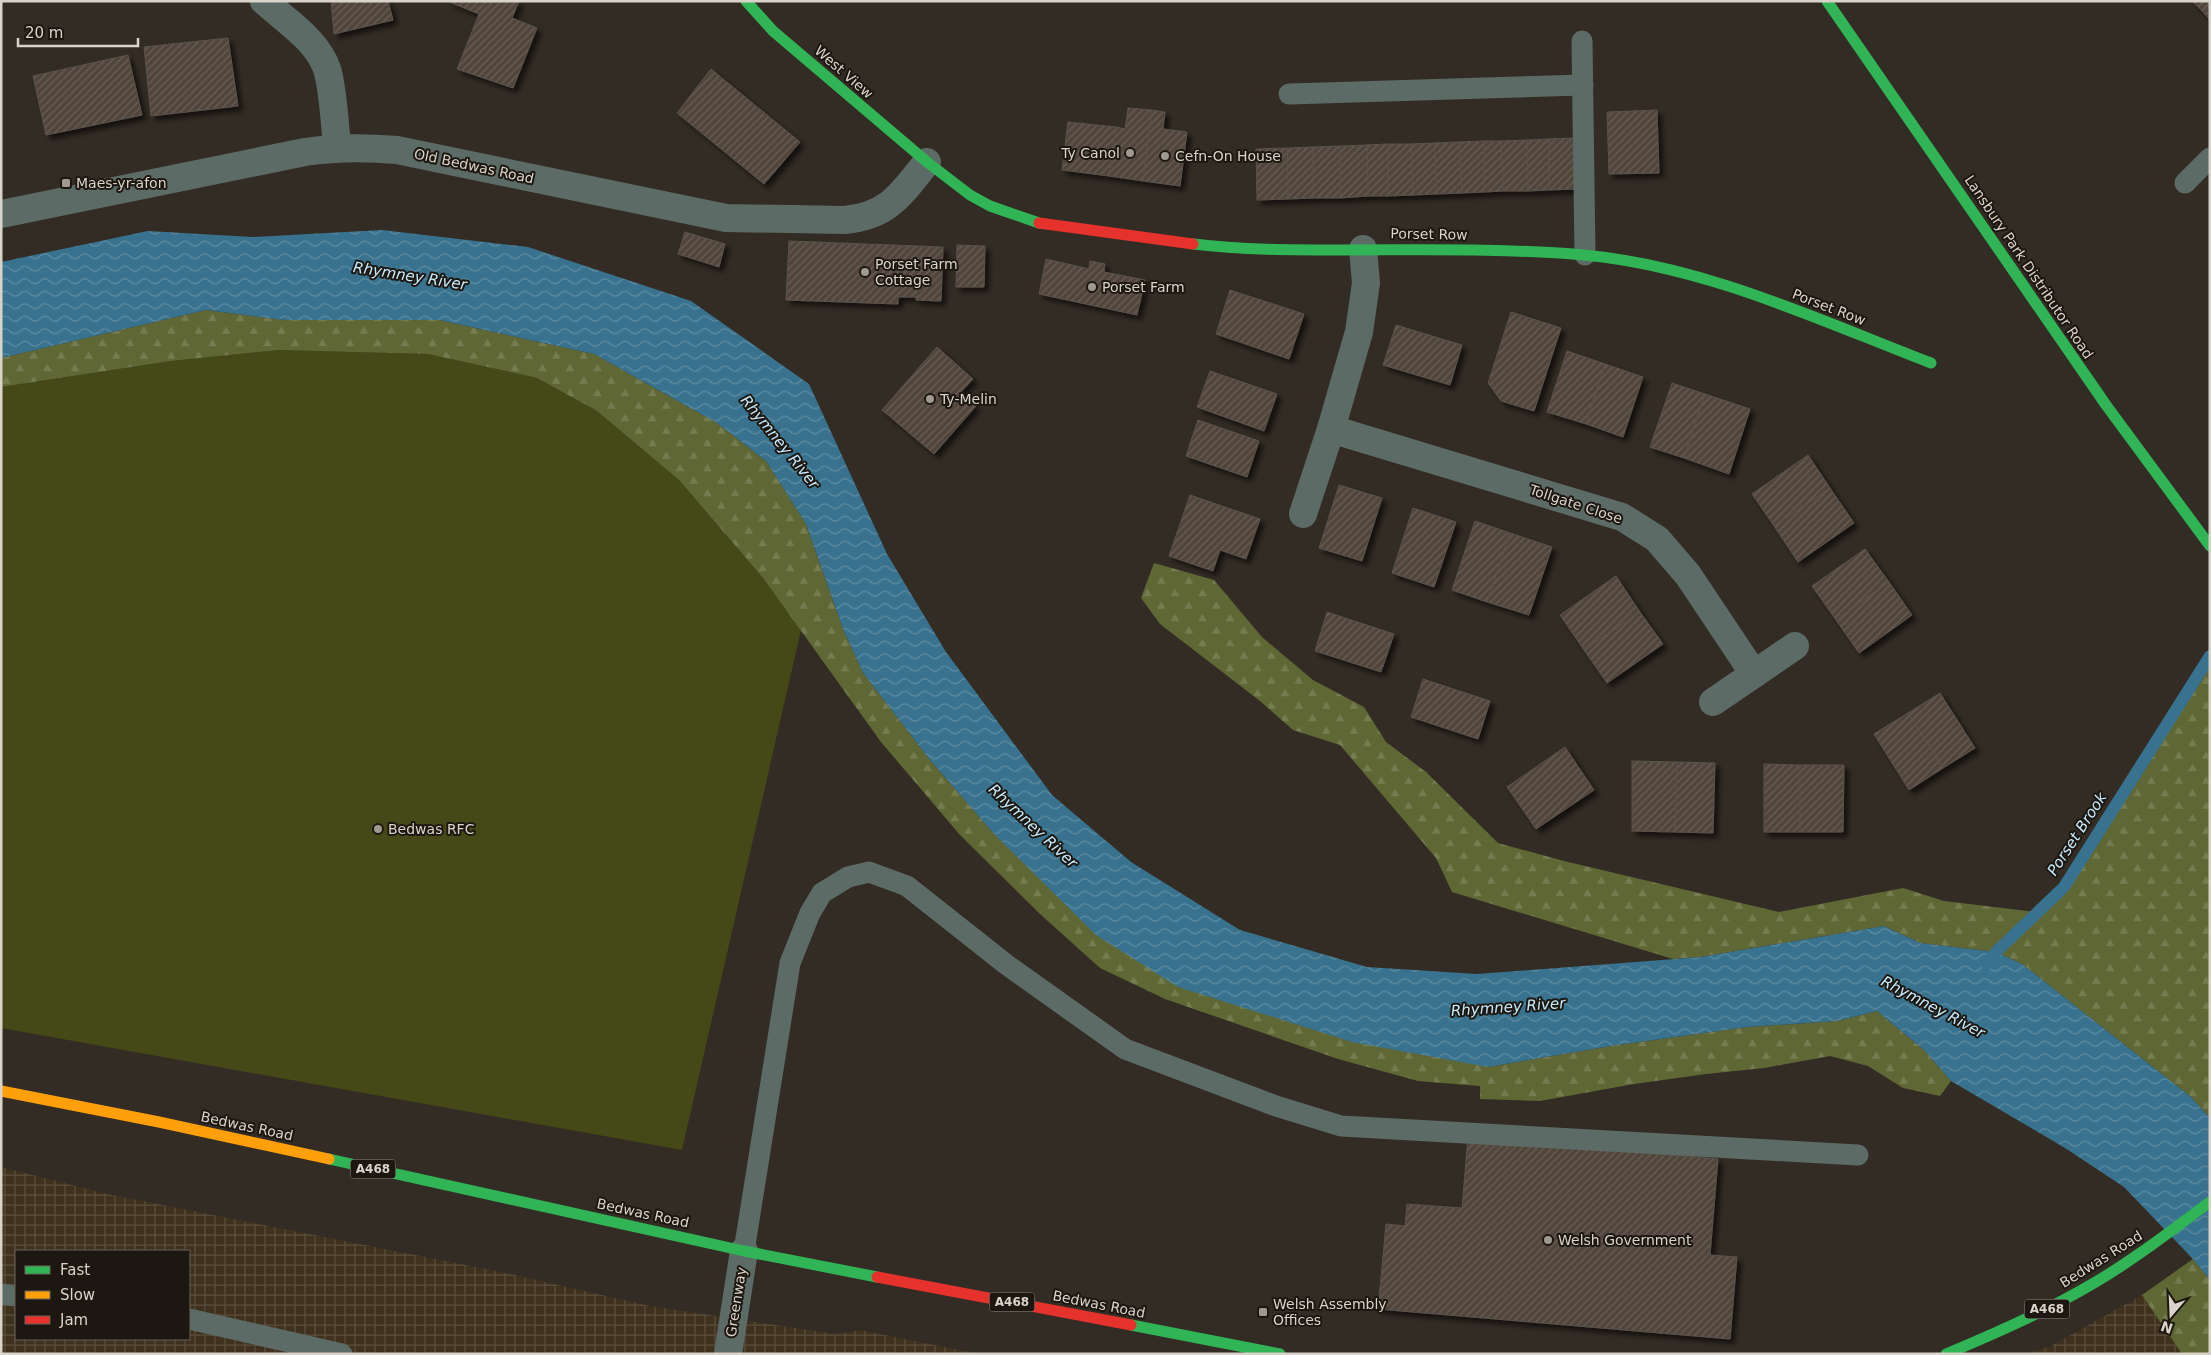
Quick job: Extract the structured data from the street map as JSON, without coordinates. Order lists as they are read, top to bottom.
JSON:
{
  "streets": {
    "street": [
      "West View",
      "Old Bedwas Road",
      "Porset Row",
      "Lansbury Park Distributor Road",
      "Tollgate Close",
      "Bedwas Road",
      "A468",
      "Greenway"
    ]
  },
  "crossings": [
    ["West View", "Old Bedwas Road"],
    ["West View", "Porset Row"],
    ["Old Bedwas Road", "Porset Row"],
    ["Bedwas Road", "Greenway"]
  ],
  "water": ["Rhymney River", "Porset Brook"],
  "places": {
    "other": [
      "Ty Canol",
      "Cefn-On House",
      "Porset Farm Cottage",
      "Porset Farm",
      "Ty-Melin",
      "Bedwas RFC",
      "Welsh Government"
    ],
    "transit": ["Maes-yr-afon", "Welsh Assembly Offices"]
  },
  "legend": ["Fast", "Slow", "Jam"],
  "scale_bar": "20 m",
  "north": "bottom"
}
